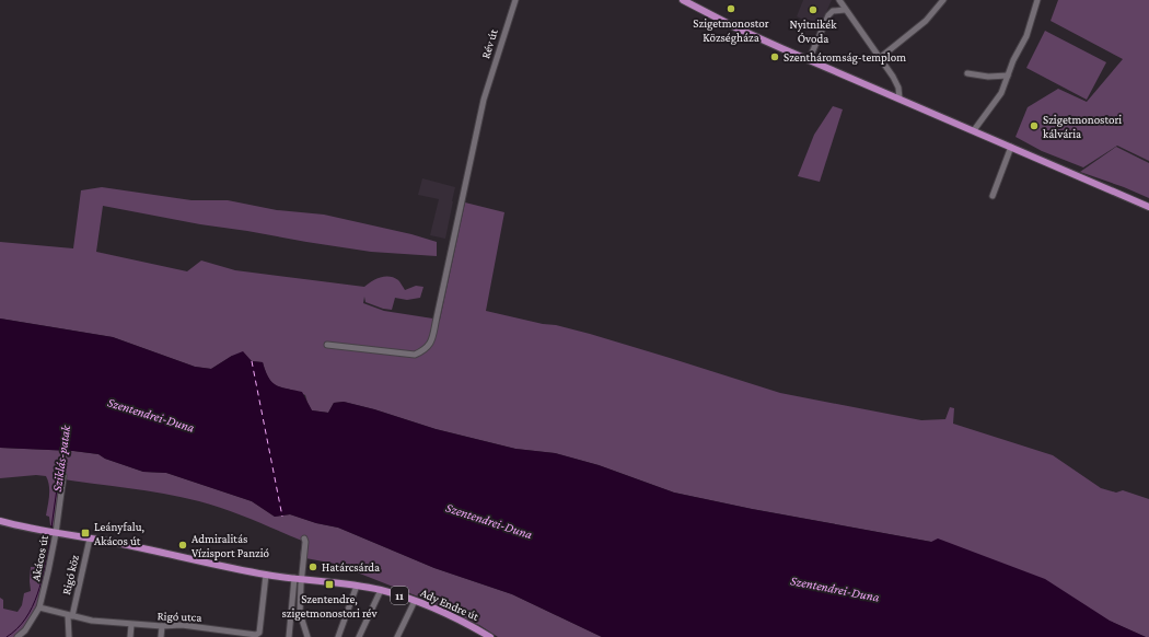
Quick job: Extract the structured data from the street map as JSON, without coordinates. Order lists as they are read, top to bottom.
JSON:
{
  "streets": {
    "main road": ["11", "Ady Endre út"],
    "street": [
      "Rév út",
      "Akácos út",
      "Rigó köz",
      "Rigó utca"
    ]
  },
  "crossings": [
    ["Akácos út", "11"],
    ["Akácos út", "Rigó utca"],
    ["Rigó köz", "11"],
    ["Rigó köz", "Rigó utca"],
    ["11", "Ady Endre út"],
    ["11", "Rigó utca"]
  ],
  "water": ["Szentendrei-Duna", "Sziklás-patak"],
  "places": {
    "other": [
      "Szigetmonostor Községháza",
      "Nyitnikék Óvoda",
      "Szentháromság-templom",
      "Szigetmonostori kálvária",
      "Admiralitás Vízisport Panzió",
      "Határcsárda"
    ],
    "transit": ["Leányfalu, Akácos út", "Szentendre, szigetmonostori rév"]
  }
}
